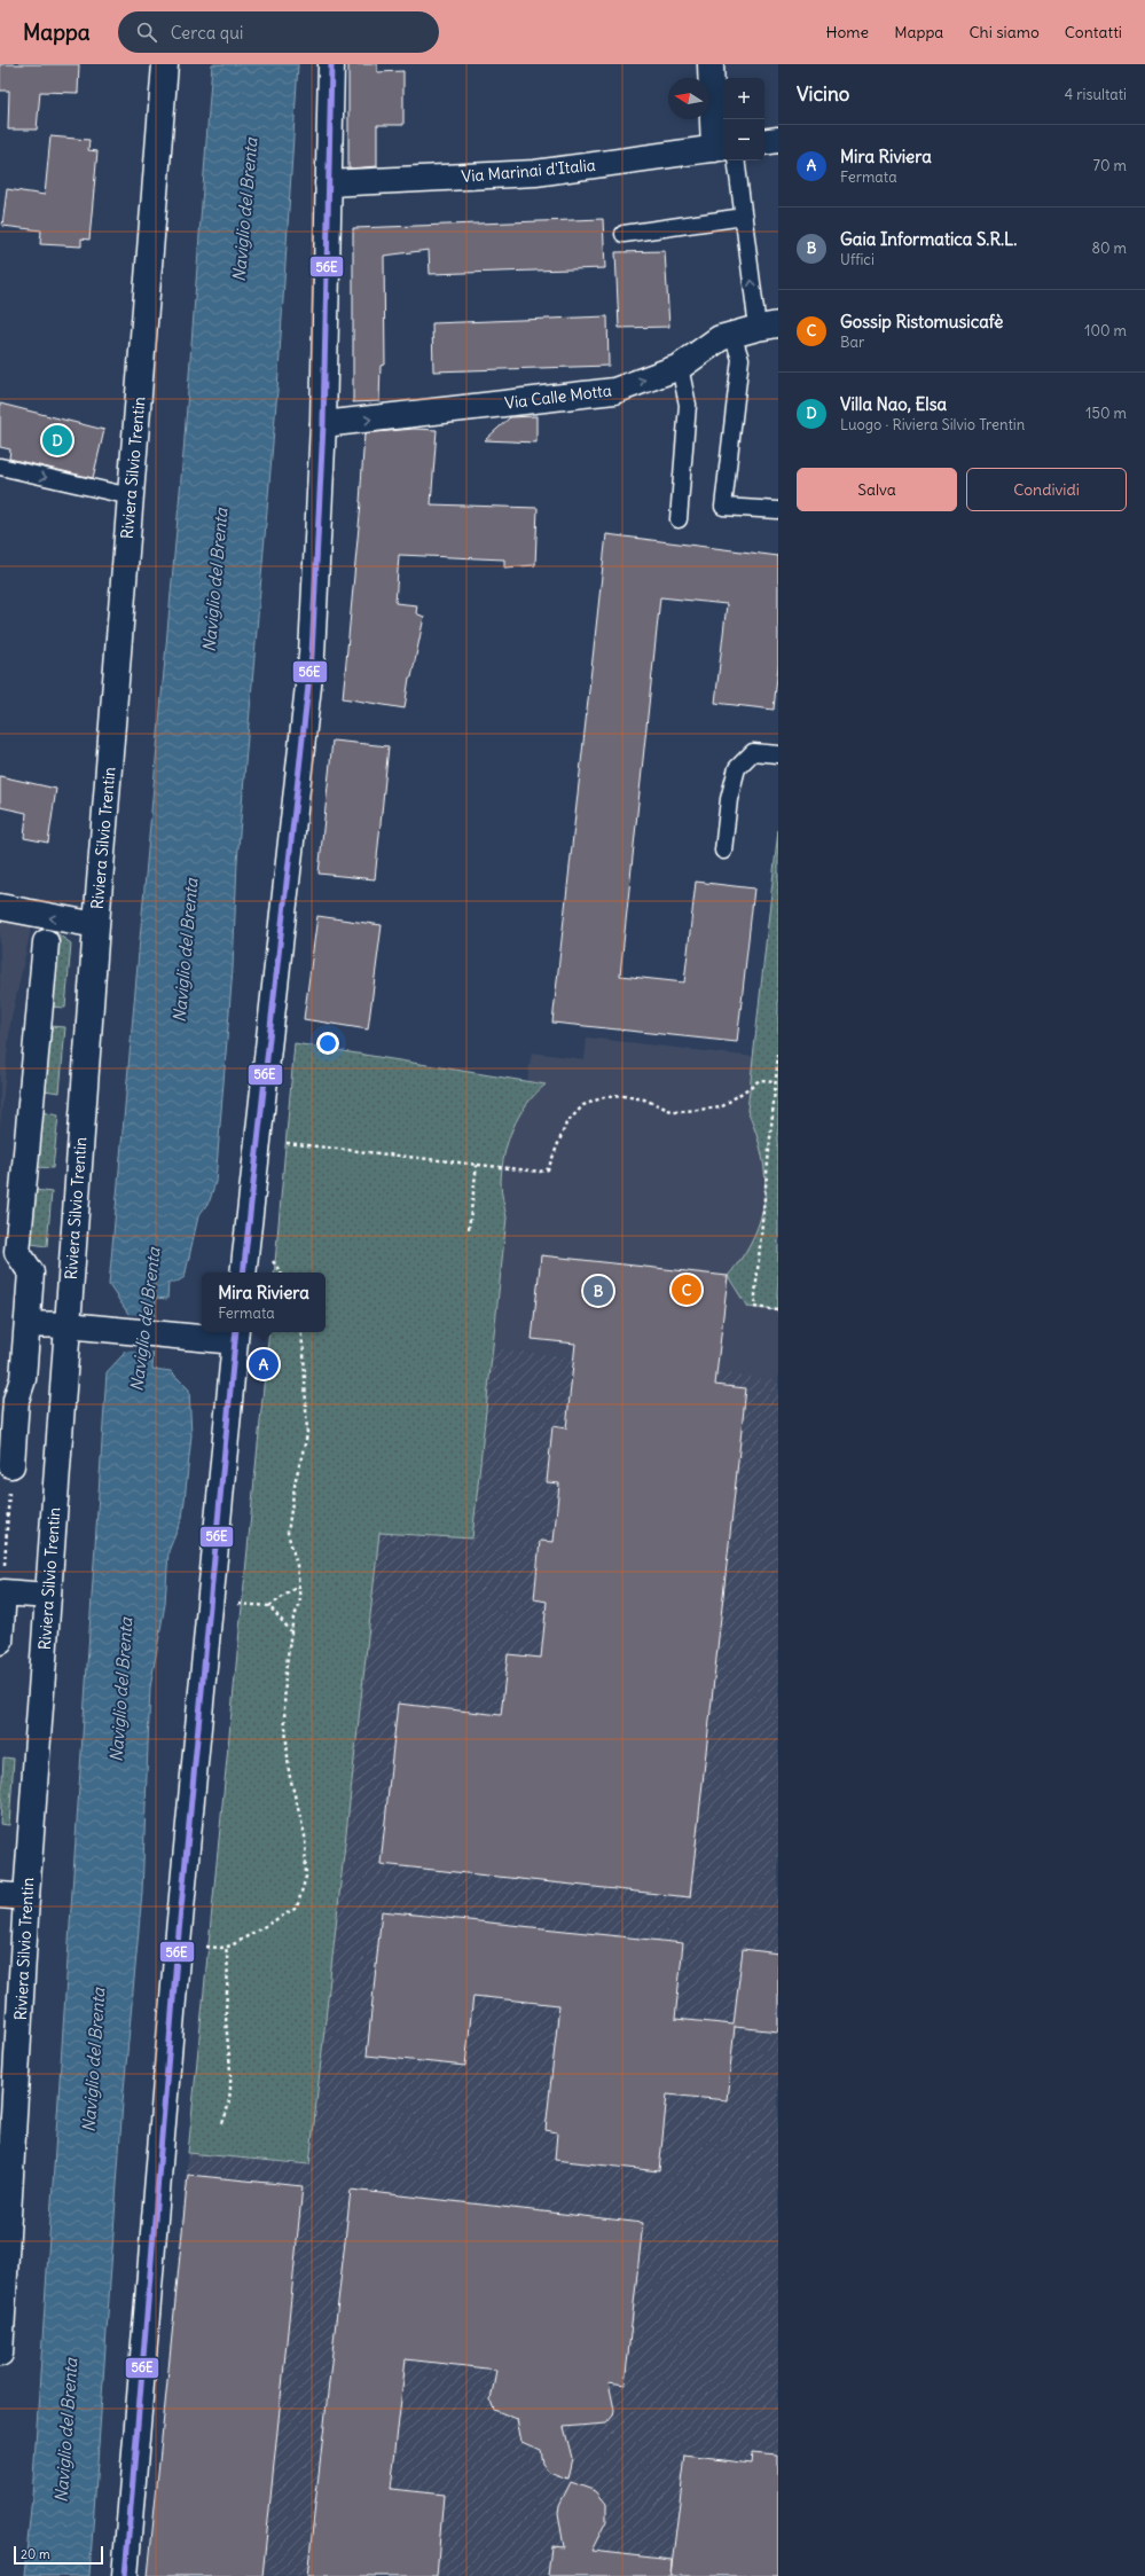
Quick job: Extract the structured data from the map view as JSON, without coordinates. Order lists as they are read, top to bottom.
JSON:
{
  "streets": {
    "street": ["Via Marinai d'Italia", "Via Calle Motta", "Riviera Silvio Trentin"]
  },
  "one_way": ["Via Calle Motta"],
  "water": ["Naviglio del Brenta"],
  "lines": ["transit line 56E"],
  "scale_bar": "20 m",
  "north": "left",
  "page": {
    "header": "Mappa",
    "search": "Cerca qui",
    "nav": [
      "Home",
      "Mappa",
      "Chi siamo",
      "Contatti"
    ],
    "heading": ["Vicino", "4 risultati"],
    "map_buttons": ["+", "−"],
    "list": [
      {
        "mark": "A",
        "name": "Mira Riviera",
        "note": "Fermata",
        "value": "70 m"
      },
      {
        "mark": "B",
        "name": "Gaia Informatica S.R.L.",
        "note": "Uffici",
        "value": "80 m"
      },
      {
        "mark": "C",
        "name": "Gossip Ristomusicafè",
        "note": "Bar",
        "value": "100 m"
      },
      {
        "mark": "D",
        "name": "Villa Nao, Elsa",
        "note": "Luogo · Riviera Silvio Trentin",
        "value": "150 m"
      }
    ],
    "pins": [
      "D",
      "C",
      "B",
      "A"
    ],
    "buttons": ["Salva", "Condividi"],
    "popup": ["Mira Riviera", "Fermata"],
    "scale": "20 m"
  }
}
